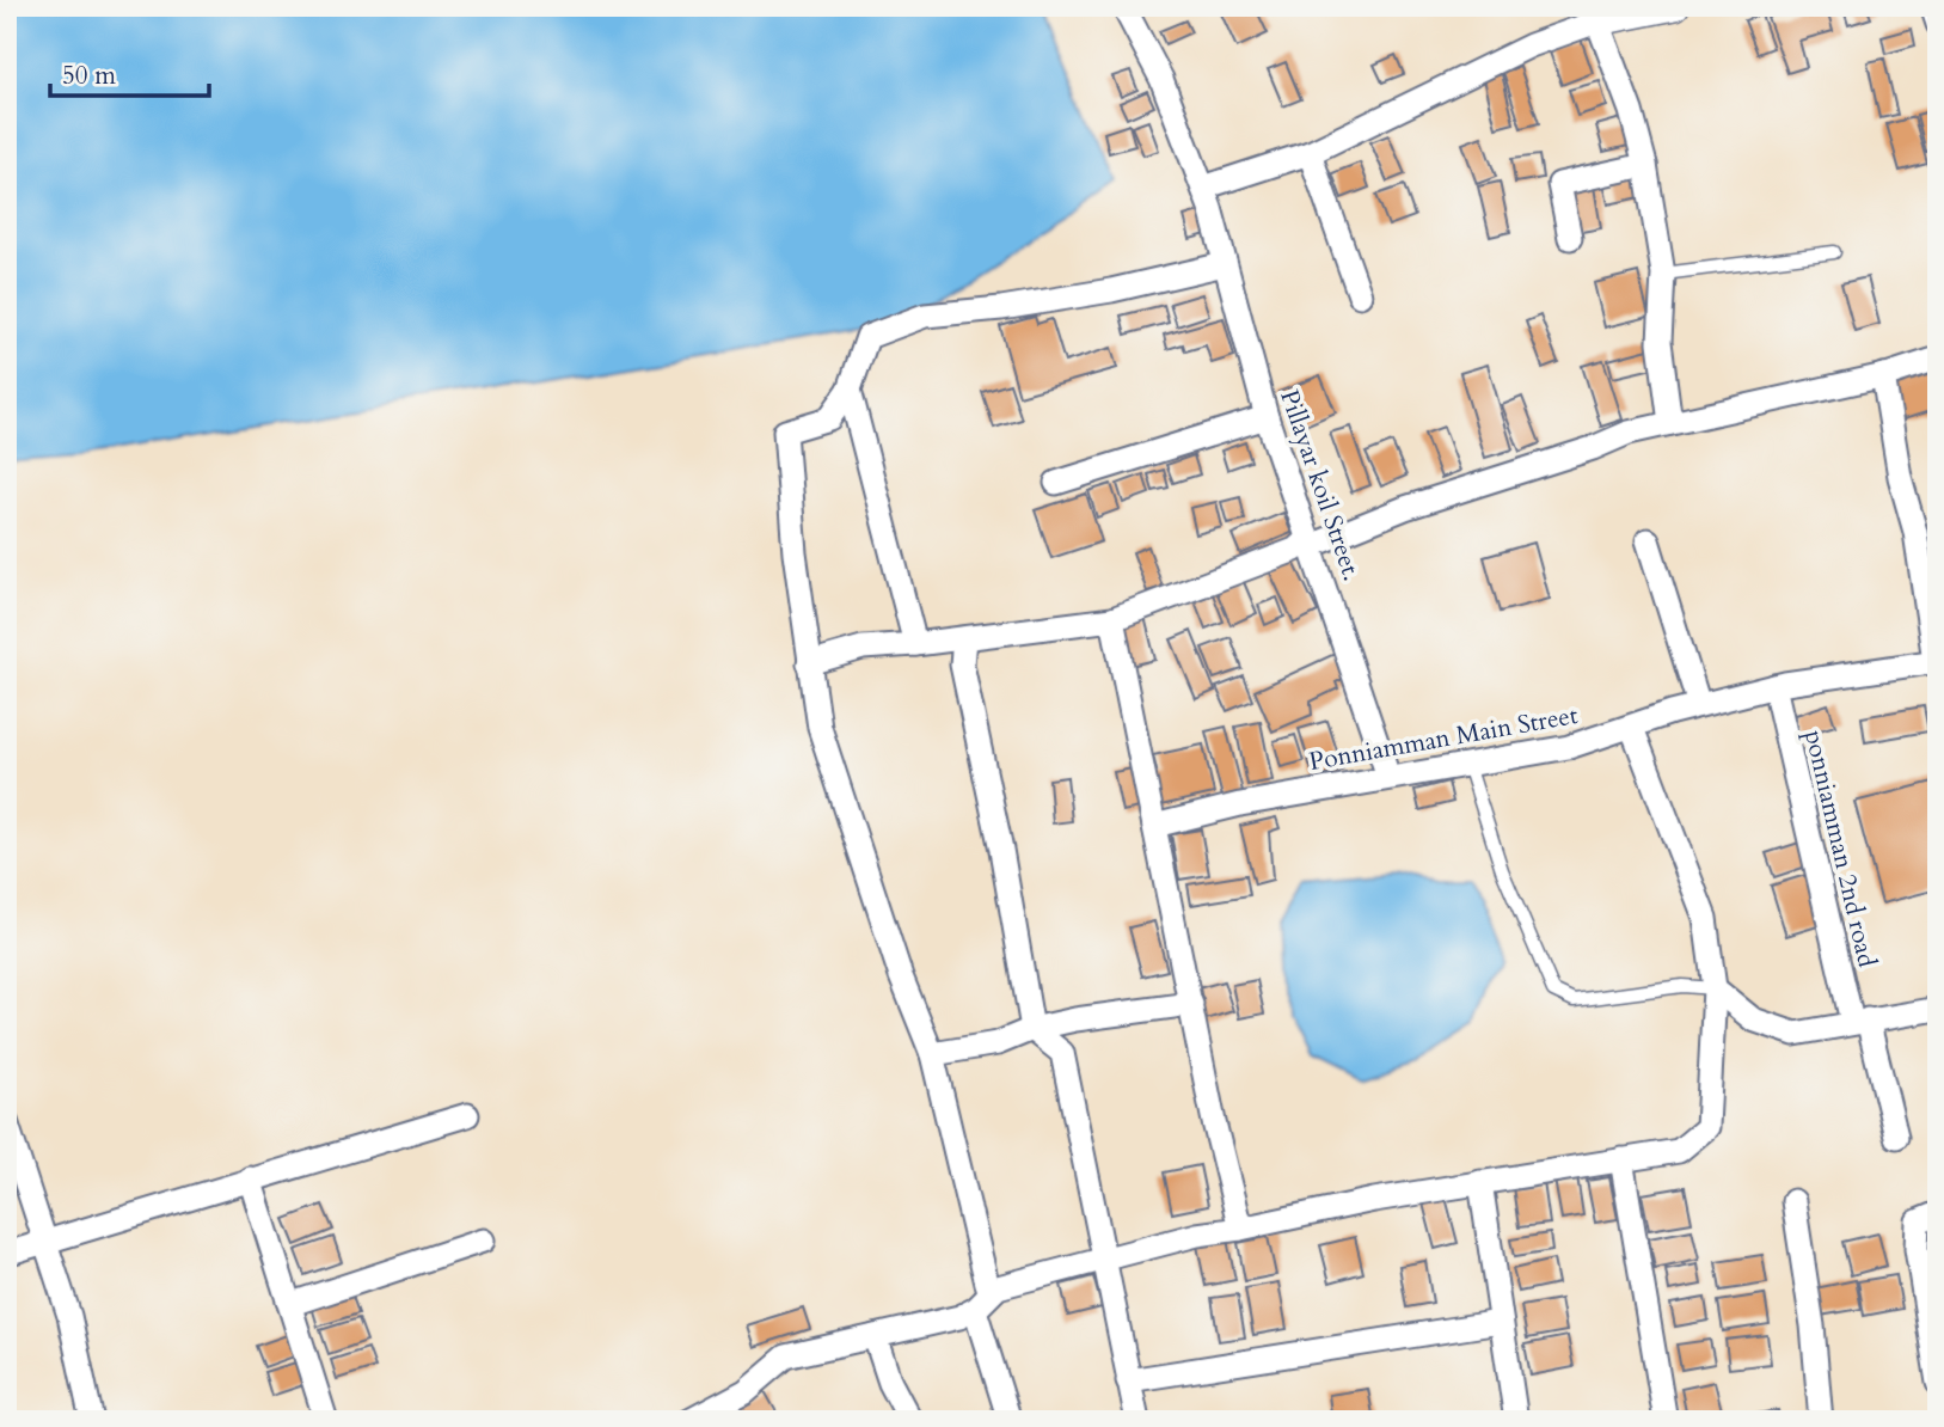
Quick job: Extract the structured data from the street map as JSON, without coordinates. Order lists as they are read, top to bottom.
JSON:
{
  "streets": {
    "street": ["Pillayar koil Street.", "Ponniamman Main Street", "ponniamman 2nd road"]
  },
  "crossings": [
    ["Pillayar koil Street.", "Ponniamman Main Street"],
    ["Ponniamman Main Street", "ponniamman 2nd road"]
  ],
  "scale_bar": "50 m"
}
